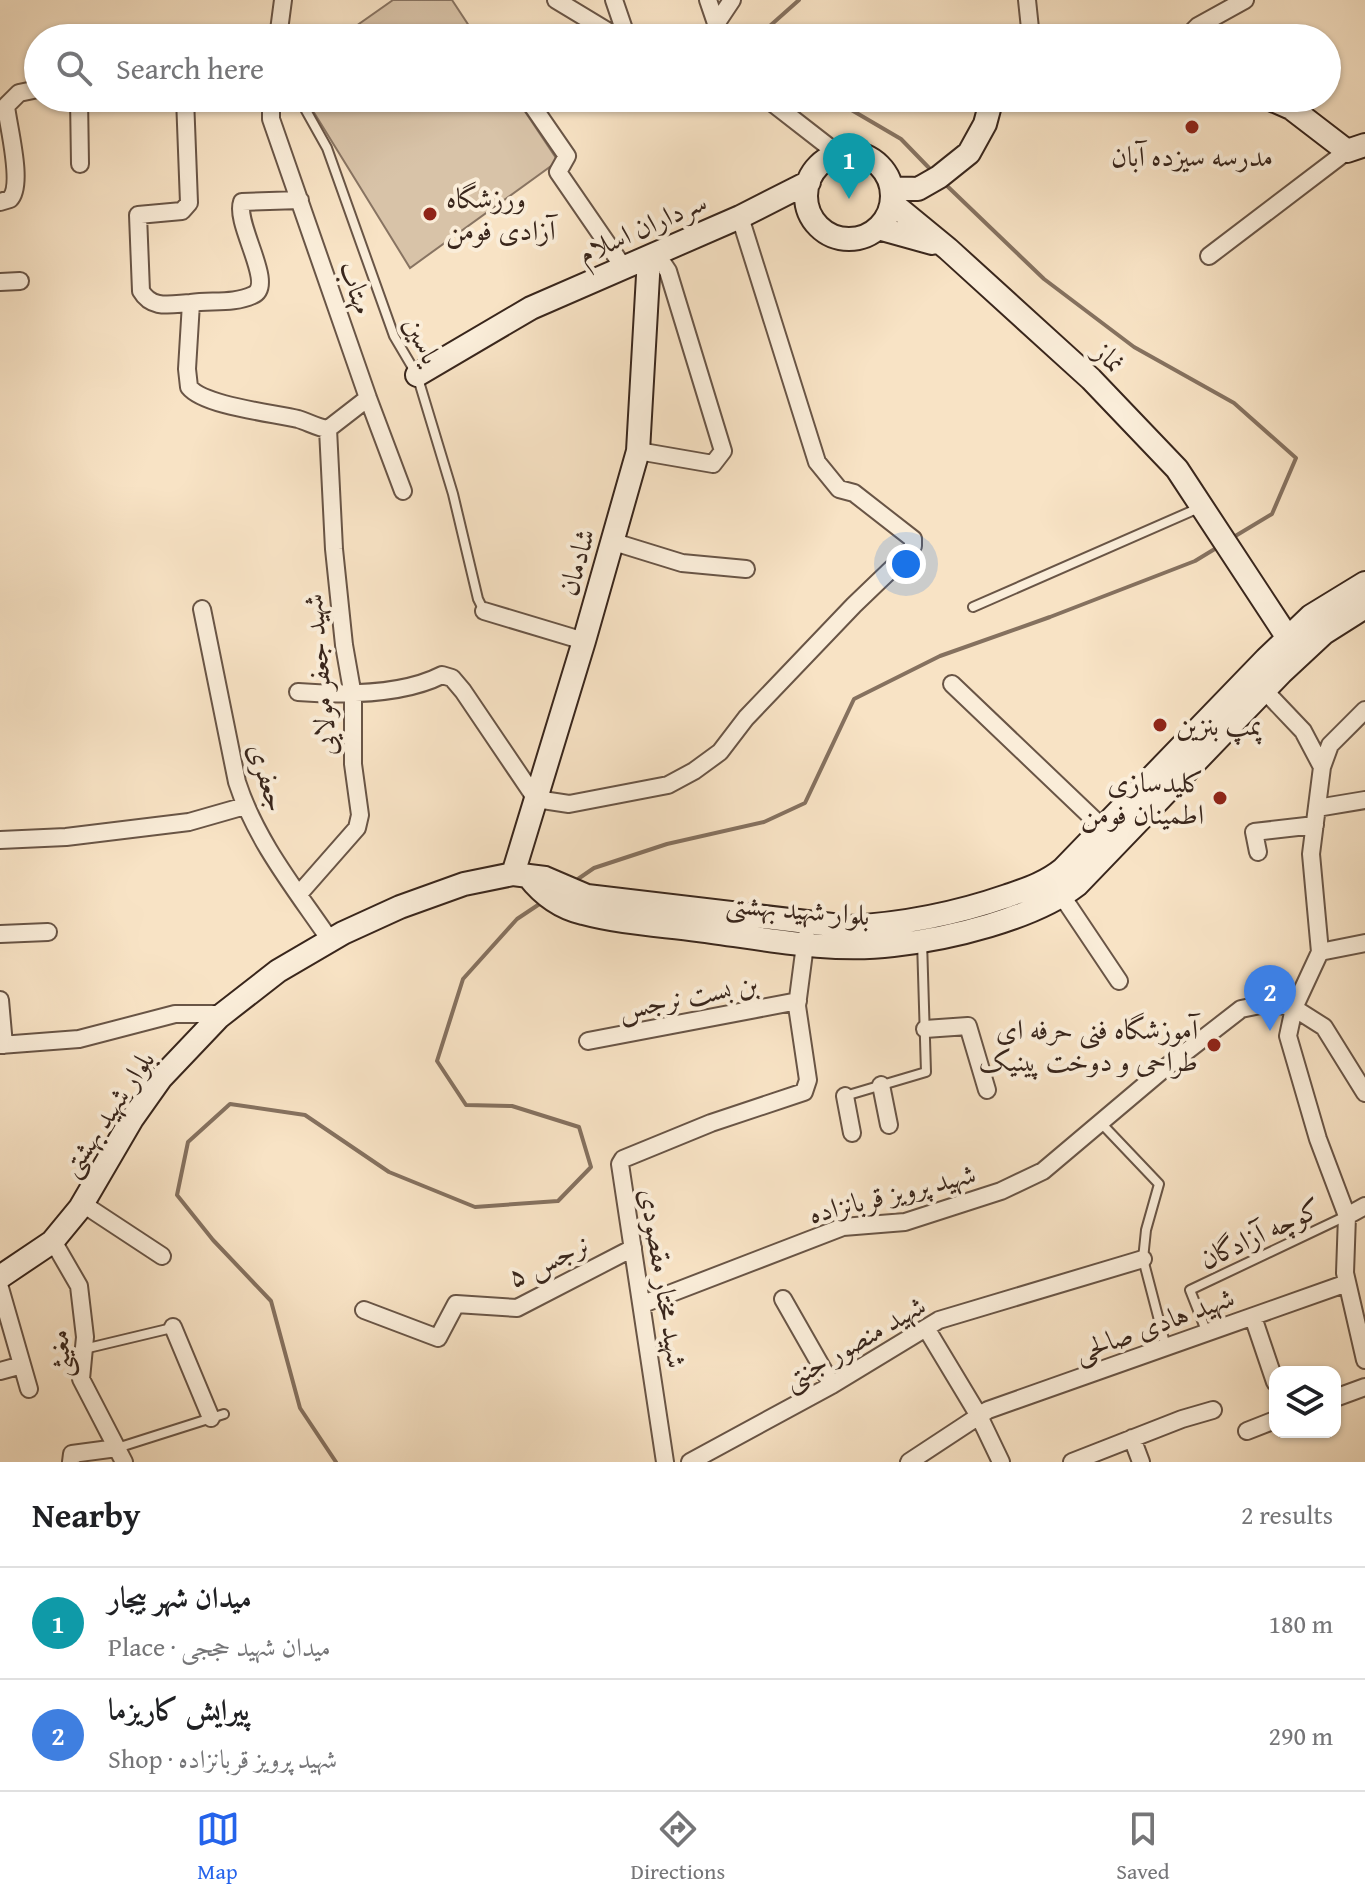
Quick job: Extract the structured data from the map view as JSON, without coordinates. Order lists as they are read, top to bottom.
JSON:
{
  "streets": {
    "main road": [
      "سرداران اسلام",
      "نماز",
      "شادمان",
      "بلوار شهید بهشتی"
    ],
    "street": [
      "مهتاب",
      "شهید جعفر مولایی",
      "جعفری",
      "بن بست نرجس",
      "شهید پرویز قربانزاده",
      "نرجس ۵",
      "شهید مختار مقصودی",
      "شهید هادی صالحی",
      "شهید منصور جنتی",
      "مغیثی"
    ],
    "lane": ["یاسین", "کوچه آزادگان"]
  },
  "crossings": [
    ["سرداران اسلام", "یاسین"],
    ["سرداران اسلام", "نماز"],
    ["سرداران اسلام", "شادمان"],
    ["نماز", "بلوار شهید بهشتی"],
    ["شادمان", "بلوار شهید بهشتی"],
    ["شهید جعفر مولایی", "جعفری"],
    ["جعفری", "بلوار شهید بهشتی"],
    ["بلوار شهید بهشتی", "شهید مختار مقصودی"],
    ["بلوار شهید بهشتی", "مغیثی"],
    ["بن بست نرجس", "شهید مختار مقصودی"],
    ["شهید پرویز قربانزاده", "شهید مختار مقصودی"],
    ["کوچه آزادگان", "شهید هادی صالحی"],
    ["نرجس ۵", "شهید مختار مقصودی"]
  ],
  "places": [
    "مدرسه سیزده آبان",
    "ورزشگاه آزادی فومن",
    "پمپ بنزین",
    "کلیدسازی اطمینان فومن",
    "آموزشگاه فنی حرفه ای طراحی و دوخت پینیک"
  ],
  "page": {
    "search": "Search here",
    "pins": ["1", "2"],
    "heading": ["Nearby", "2 results"],
    "list": [
      {
        "mark": "1",
        "name": "میدان شهر بیجار",
        "note": "Place · میدان شهید حججی",
        "value": "180 m"
      },
      {
        "mark": "2",
        "name": "پیرایش کاریزما",
        "note": "Shop · شهید پرویز قربانزاده",
        "value": "290 m"
      }
    ],
    "nav": ["Map", "Directions", "Saved"]
  }
}
